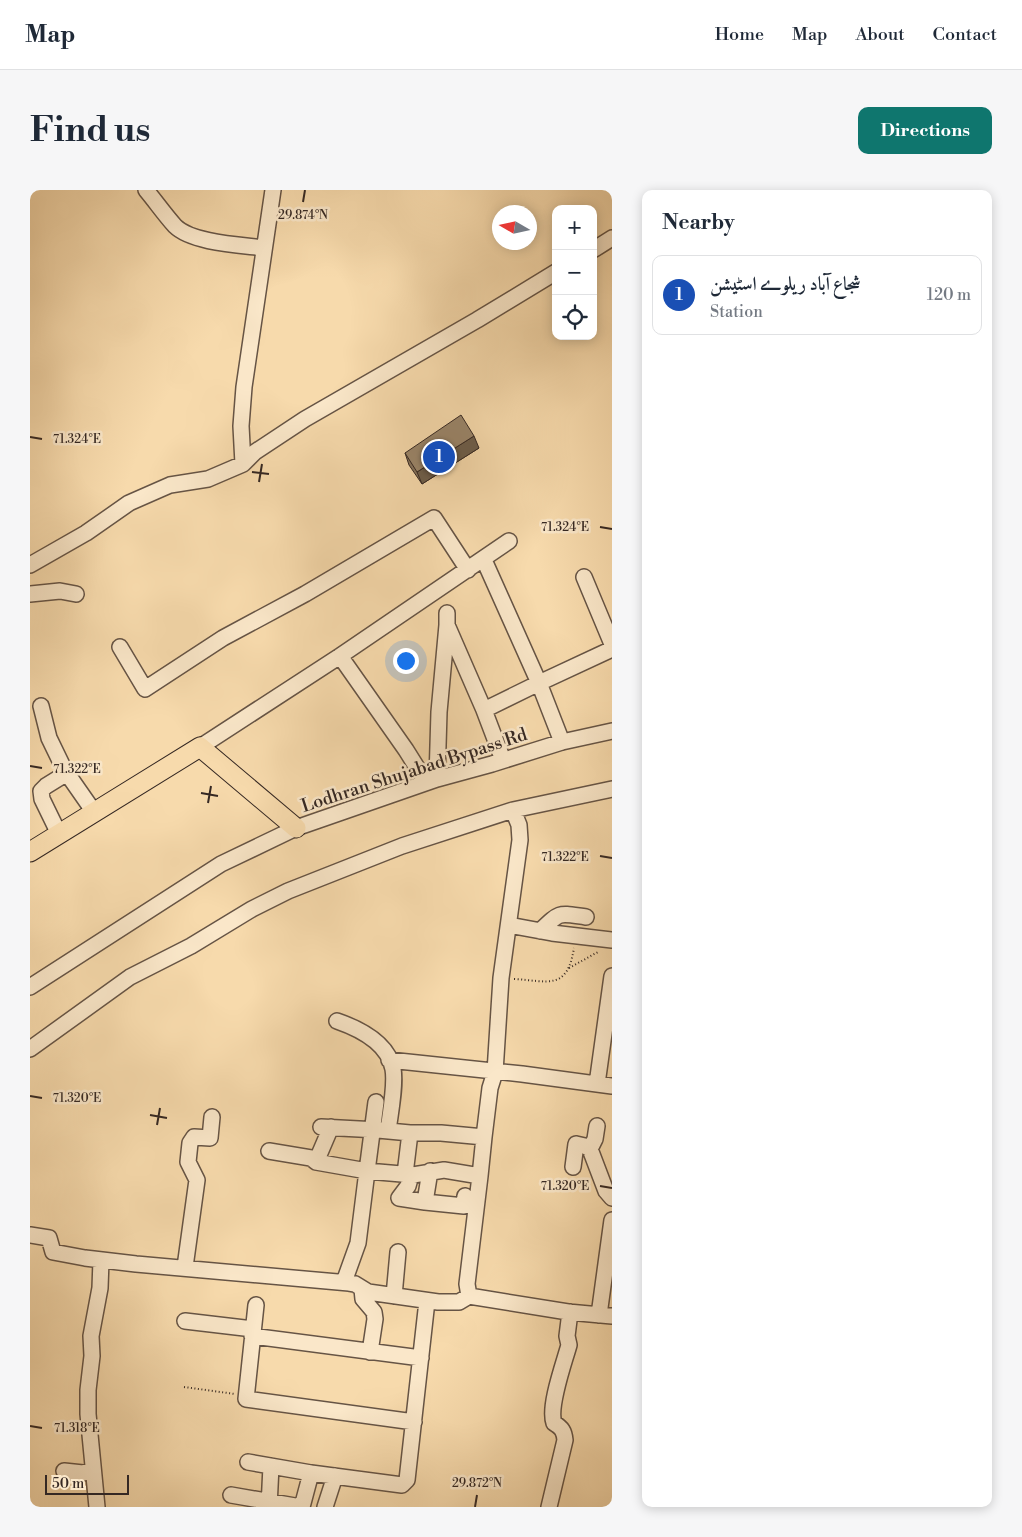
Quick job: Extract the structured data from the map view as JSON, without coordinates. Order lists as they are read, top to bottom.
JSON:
{
  "streets": {
    "street": ["Lodhran Shujabad Bypass Rd"]
  },
  "scale_bar": "50 m",
  "north": "left",
  "page": {
    "header": "Map",
    "nav": [
      "Home",
      "Map",
      "About",
      "Contact"
    ],
    "buttons": "Directions",
    "title": "Find us",
    "heading": "Nearby",
    "map_buttons": ["+", "−"],
    "list": [
      {
        "mark": "1",
        "name": "شجاع آباد ریلوے اسٹیشن",
        "note": "Station",
        "value": "120 m"
      }
    ],
    "pins": "1",
    "scale": "50 m"
  },
  "coordinates": [
    "29.874°N",
    "71.324°E",
    "71.322°E",
    "71.320°E",
    "71.318°E",
    "29.872°N"
  ]
}
